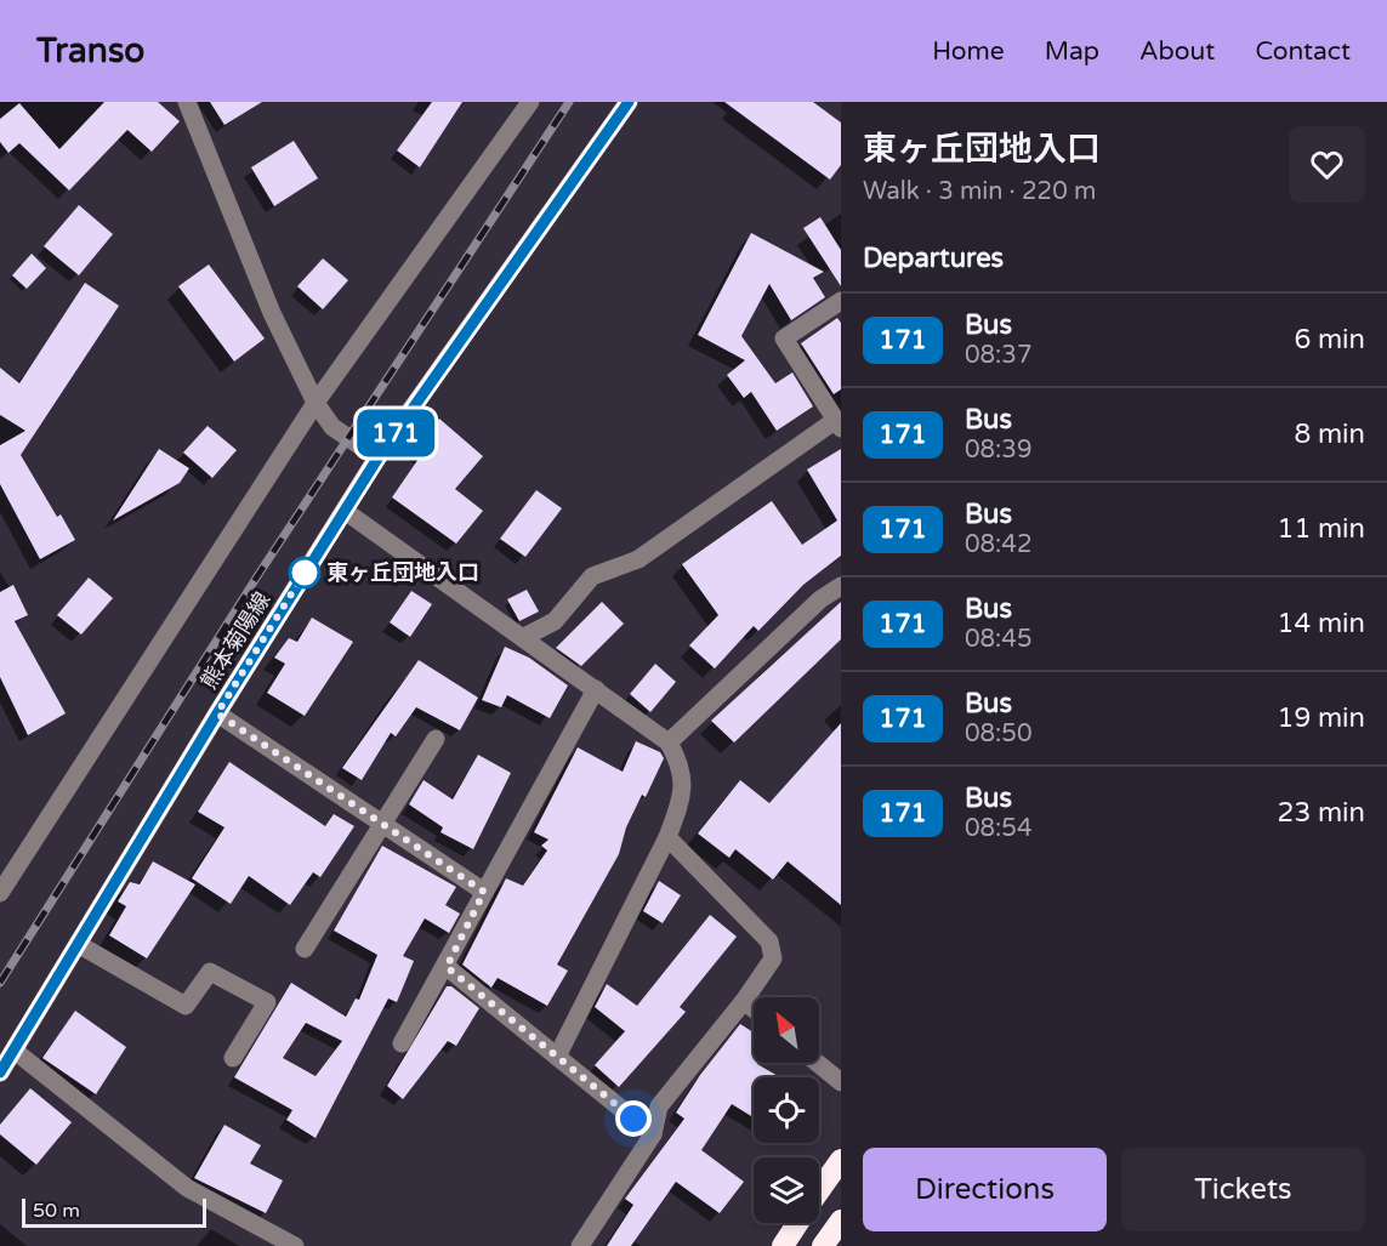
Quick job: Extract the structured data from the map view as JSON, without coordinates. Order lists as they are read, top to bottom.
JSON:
{
  "streets": {
    "main road": ["熊本菊陽線"]
  },
  "places": ["東ヶ丘団地入口"],
  "lines": ["bus line 171"],
  "scale_bar": "50 m",
  "north": "top left",
  "page": {
    "header": "Transo",
    "nav": [
      "Home",
      "Map",
      "About",
      "Contact"
    ],
    "on_map": "171",
    "heading": [
      ["東ヶ丘団地入口", "Walk · 3 min · 220 m"],
      "Departures"
    ],
    "list": [
      {
        "mark": "171",
        "name": "Bus",
        "note": "08:37",
        "value": "6 min"
      },
      {
        "mark": "171",
        "name": "Bus",
        "note": "08:39",
        "value": "8 min"
      },
      {
        "mark": "171",
        "name": "Bus",
        "note": "08:42",
        "value": "11 min"
      },
      {
        "mark": "171",
        "name": "Bus",
        "note": "08:45",
        "value": "14 min"
      },
      {
        "mark": "171",
        "name": "Bus",
        "note": "08:50",
        "value": "19 min"
      },
      {
        "mark": "171",
        "name": "Bus",
        "note": "08:54",
        "value": "23 min"
      }
    ],
    "buttons": ["Directions", "Tickets"],
    "scale": "50 m"
  }
}
